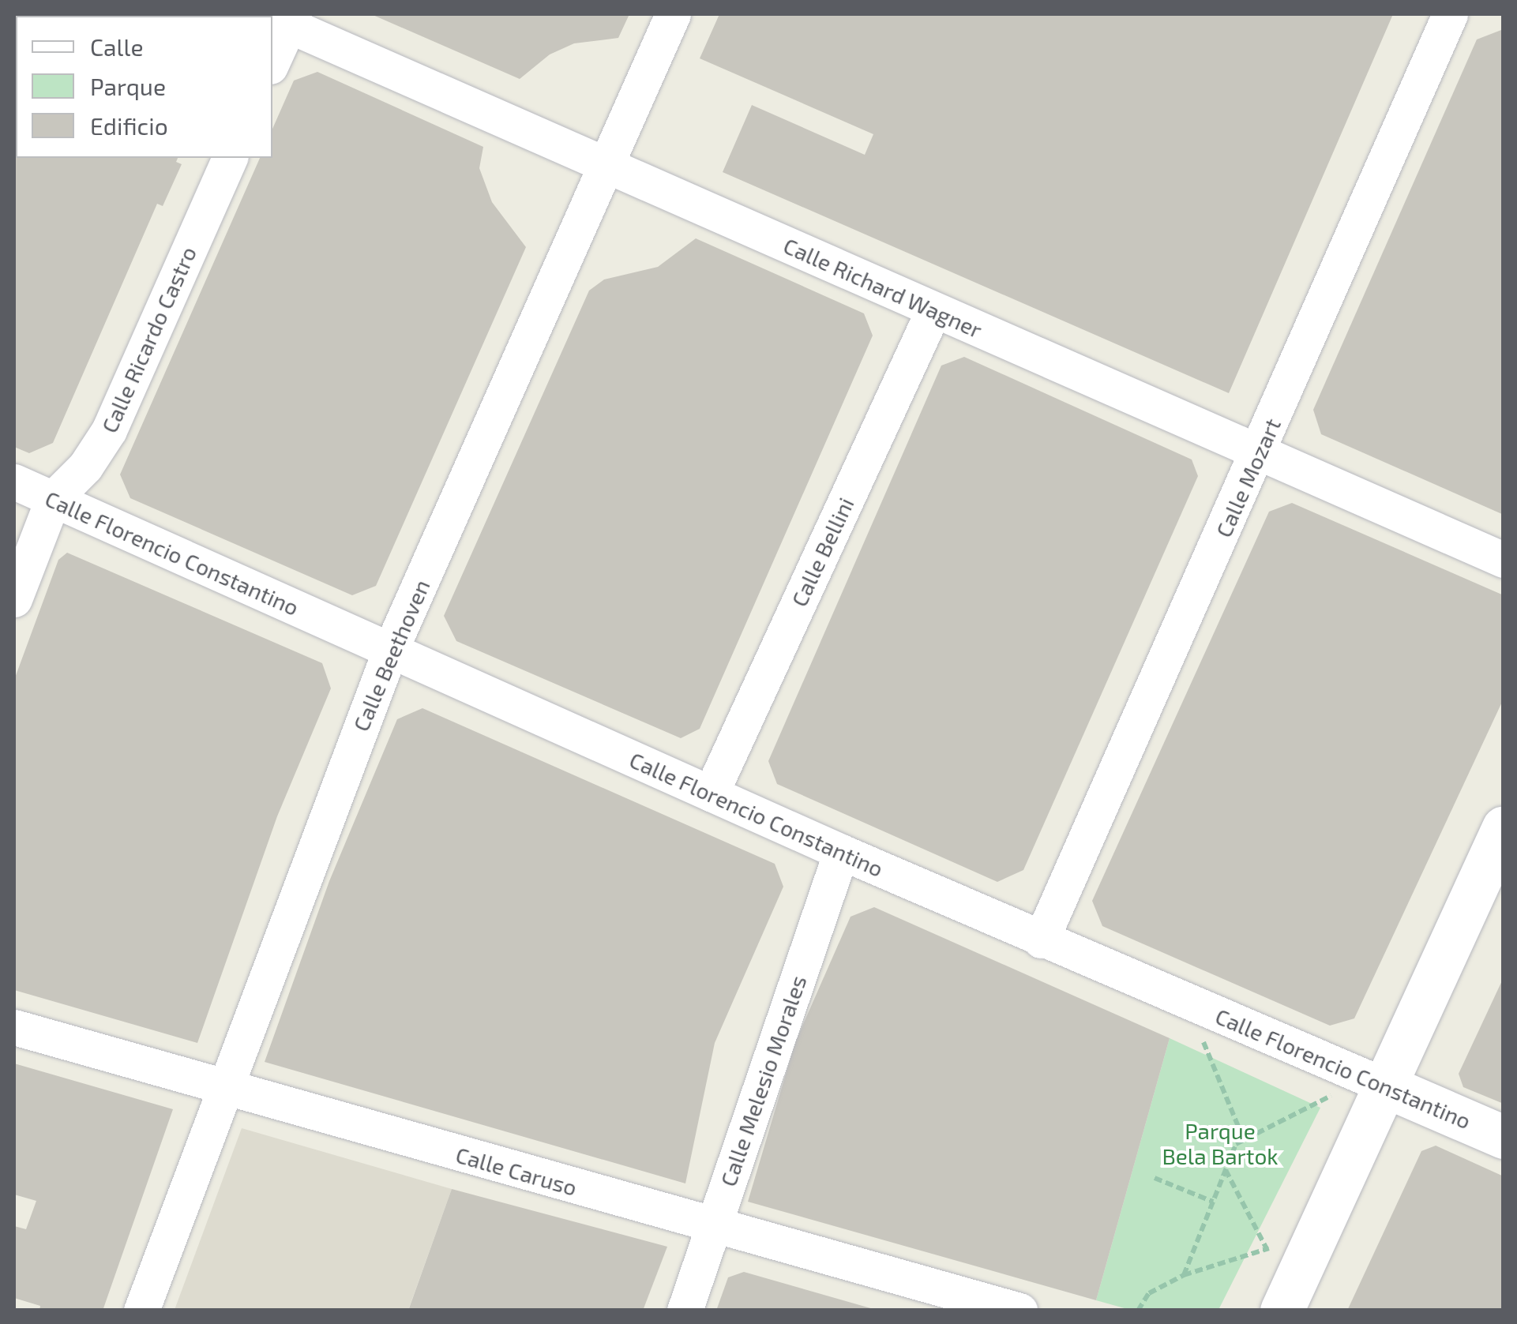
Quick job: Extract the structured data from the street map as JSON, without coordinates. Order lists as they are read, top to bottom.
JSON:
{
  "streets": {
    "street": [
      "Calle Richard Wagner",
      "Calle Ricardo Castro",
      "Calle Mozart",
      "Calle Bellini",
      "Calle Florencio Constantino",
      "Calle Beethoven",
      "Calle Melesio Morales",
      "Calle Caruso"
    ]
  },
  "crossings": [
    ["Calle Richard Wagner", "Calle Mozart"],
    ["Calle Richard Wagner", "Calle Bellini"],
    ["Calle Richard Wagner", "Calle Beethoven"],
    ["Calle Ricardo Castro", "Calle Florencio Constantino"],
    ["Calle Mozart", "Calle Florencio Constantino"],
    ["Calle Bellini", "Calle Florencio Constantino"],
    ["Calle Florencio Constantino", "Calle Beethoven"],
    ["Calle Florencio Constantino", "Calle Melesio Morales"],
    ["Calle Beethoven", "Calle Caruso"],
    ["Calle Melesio Morales", "Calle Caruso"]
  ],
  "parks": ["Parque Bela Bartok"],
  "legend": ["Calle", "Parque", "Edificio"]
}
